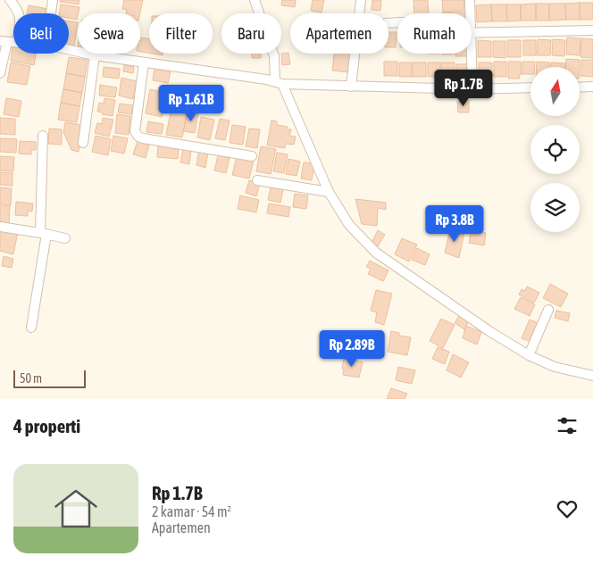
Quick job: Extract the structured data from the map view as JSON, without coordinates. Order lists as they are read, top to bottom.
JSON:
{
  "scale_bar": "50 m",
  "north": "top",
  "page": {
    "chip": [
      "Beli",
      "Sewa",
      "Filter",
      "Baru",
      "Apartemen",
      "Rumah"
    ],
    "price": [
      "Rp 1.7B",
      "Rp 1.61B",
      "Rp 3.8B",
      "Rp 2.89B"
    ],
    "scale": "50 m",
    "heading": "4 properti",
    "list": [
      {
        "name": "Rp 1.7B",
        "note": "2 kamar · 54 m² · Apartemen"
      }
    ]
  }
}
